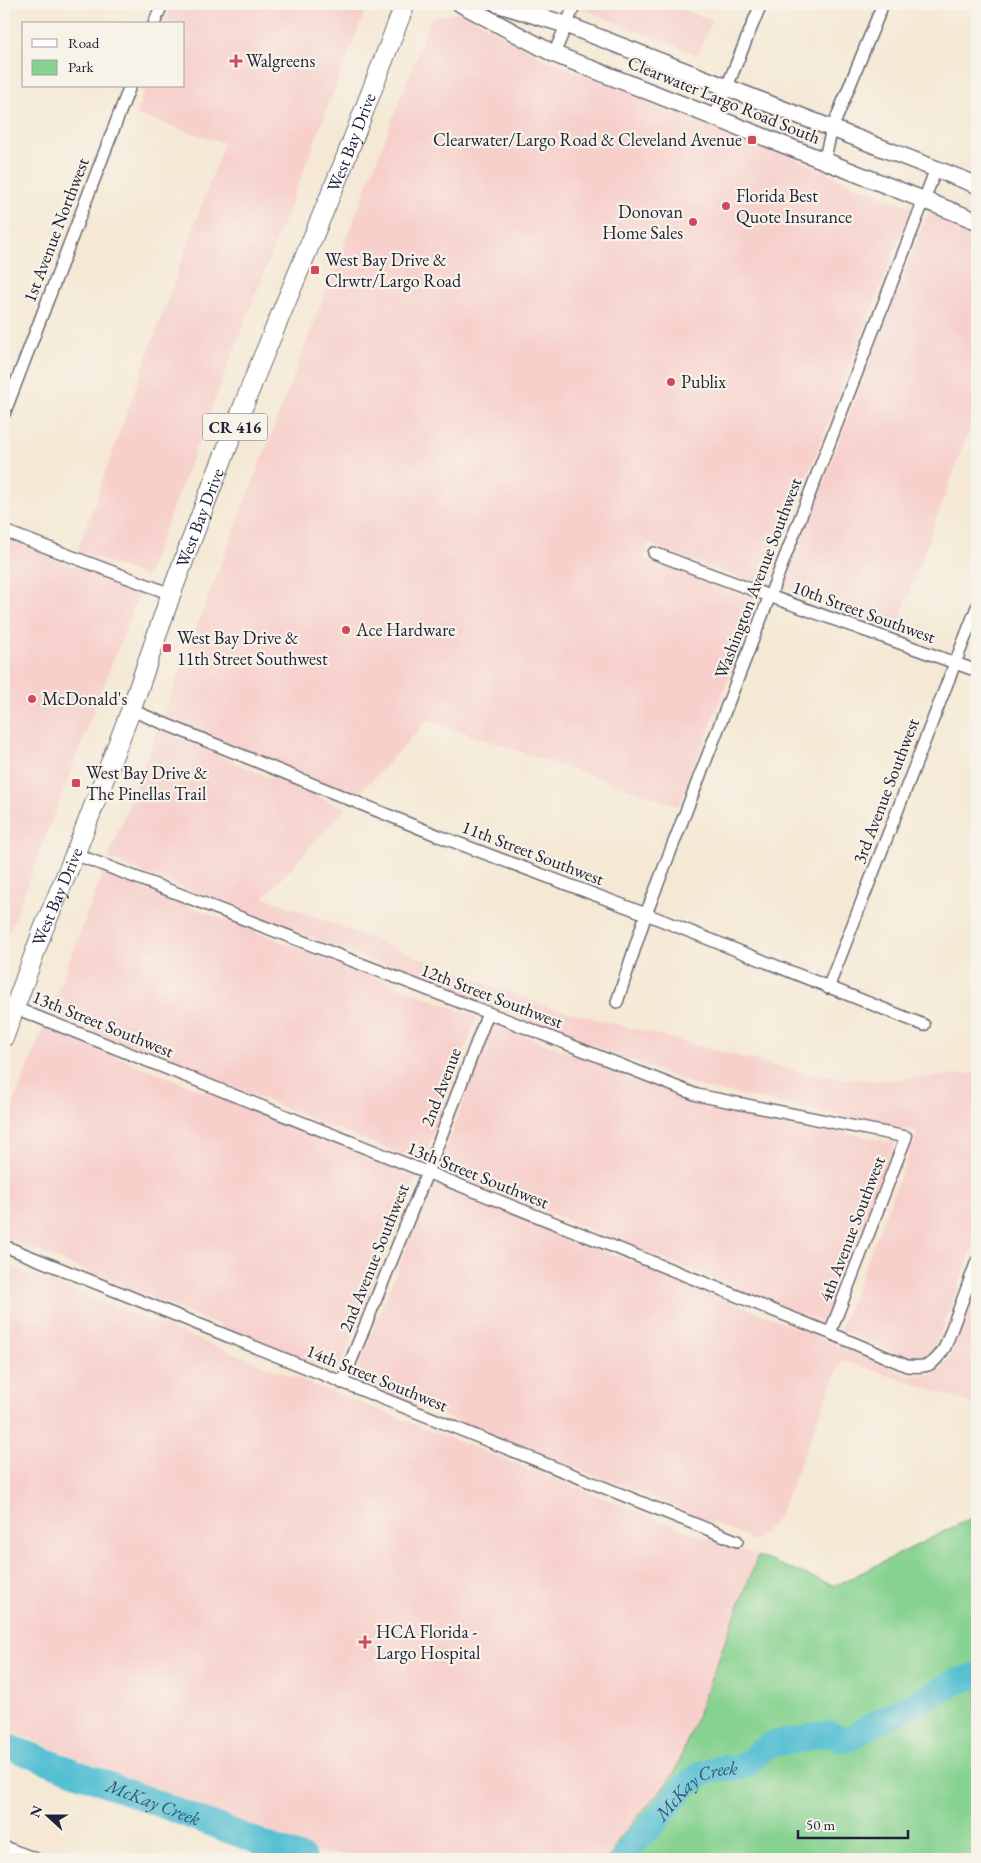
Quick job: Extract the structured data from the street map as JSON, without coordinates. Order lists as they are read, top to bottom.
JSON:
{
  "streets": {
    "main road": ["Clearwater Largo Road South", "West Bay Drive", "CR 416"],
    "street": [
      "1st Avenue Northwest",
      "Washington Avenue Southwest",
      "10th Street Southwest",
      "3rd Avenue Southwest",
      "11th Street Southwest",
      "12th Street Southwest",
      "13th Street Southwest",
      "2nd Avenue",
      "4th Avenue Southwest",
      "2nd Avenue Southwest",
      "14th Street Southwest"
    ]
  },
  "crossings": [
    ["Clearwater Largo Road South", "Washington Avenue Southwest"],
    ["West Bay Drive", "11th Street Southwest"],
    ["West Bay Drive", "12th Street Southwest"],
    ["West Bay Drive", "13th Street Southwest"],
    ["Washington Avenue Southwest", "10th Street Southwest"],
    ["Washington Avenue Southwest", "11th Street Southwest"],
    ["10th Street Southwest", "3rd Avenue Southwest"],
    ["3rd Avenue Southwest", "11th Street Southwest"],
    ["12th Street Southwest", "2nd Avenue"],
    ["12th Street Southwest", "4th Avenue Southwest"],
    ["13th Street Southwest", "2nd Avenue"],
    ["13th Street Southwest", "4th Avenue Southwest"],
    ["13th Street Southwest", "2nd Avenue Southwest"],
    ["2nd Avenue", "2nd Avenue Southwest"],
    ["2nd Avenue Southwest", "14th Street Southwest"]
  ],
  "water": ["McKay Creek"],
  "places": {
    "health": ["Walgreens", "HCA Florida - Largo Hospital"],
    "transit": [
      "Clearwater/Largo Road & Cleveland Avenue",
      "West Bay Drive & Clrwtr/Largo Road",
      "West Bay Drive & 11th Street Southwest",
      "West Bay Drive & The Pinellas Trail"
    ],
    "other": [
      "Florida Best Quote Insurance",
      "Donovan Home Sales",
      "Publix",
      "Ace Hardware",
      "McDonald's"
    ]
  },
  "legend": ["Road", "Park"],
  "scale_bar": "50 m",
  "north": "left"
}
